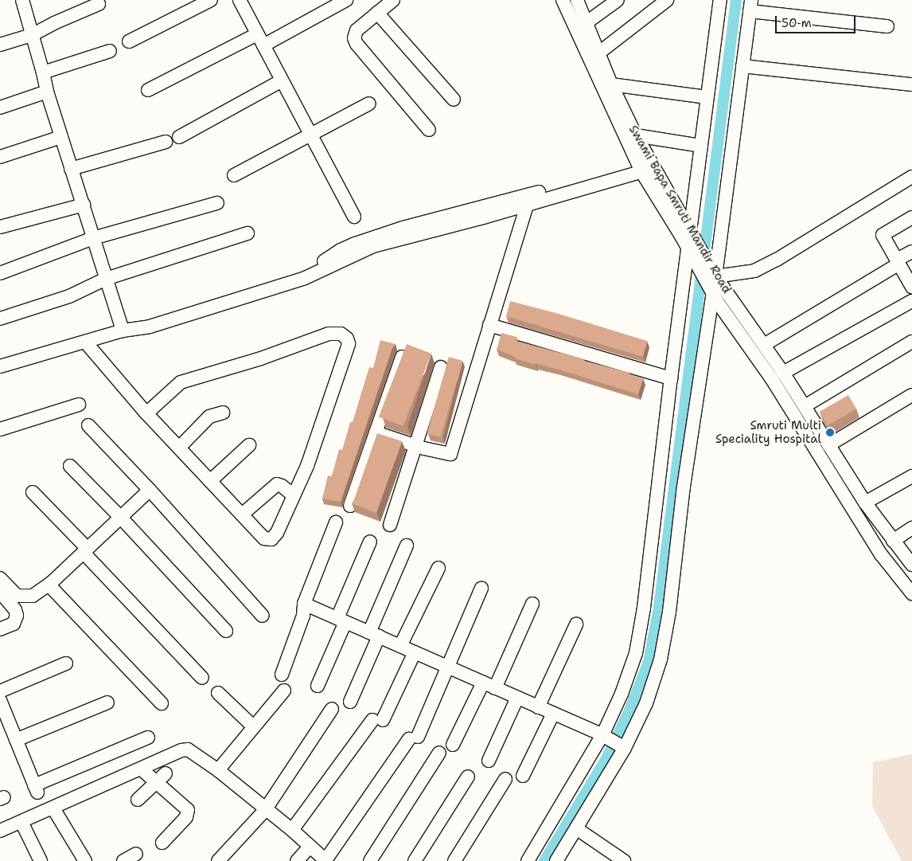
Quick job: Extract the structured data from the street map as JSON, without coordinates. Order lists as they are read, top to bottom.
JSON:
{
  "streets": {
    "street": ["Swami Bapa Smruti Mandir Road"]
  },
  "places": ["Smruti Multi Speciality Hospital"],
  "scale_bar": "50 m"
}
